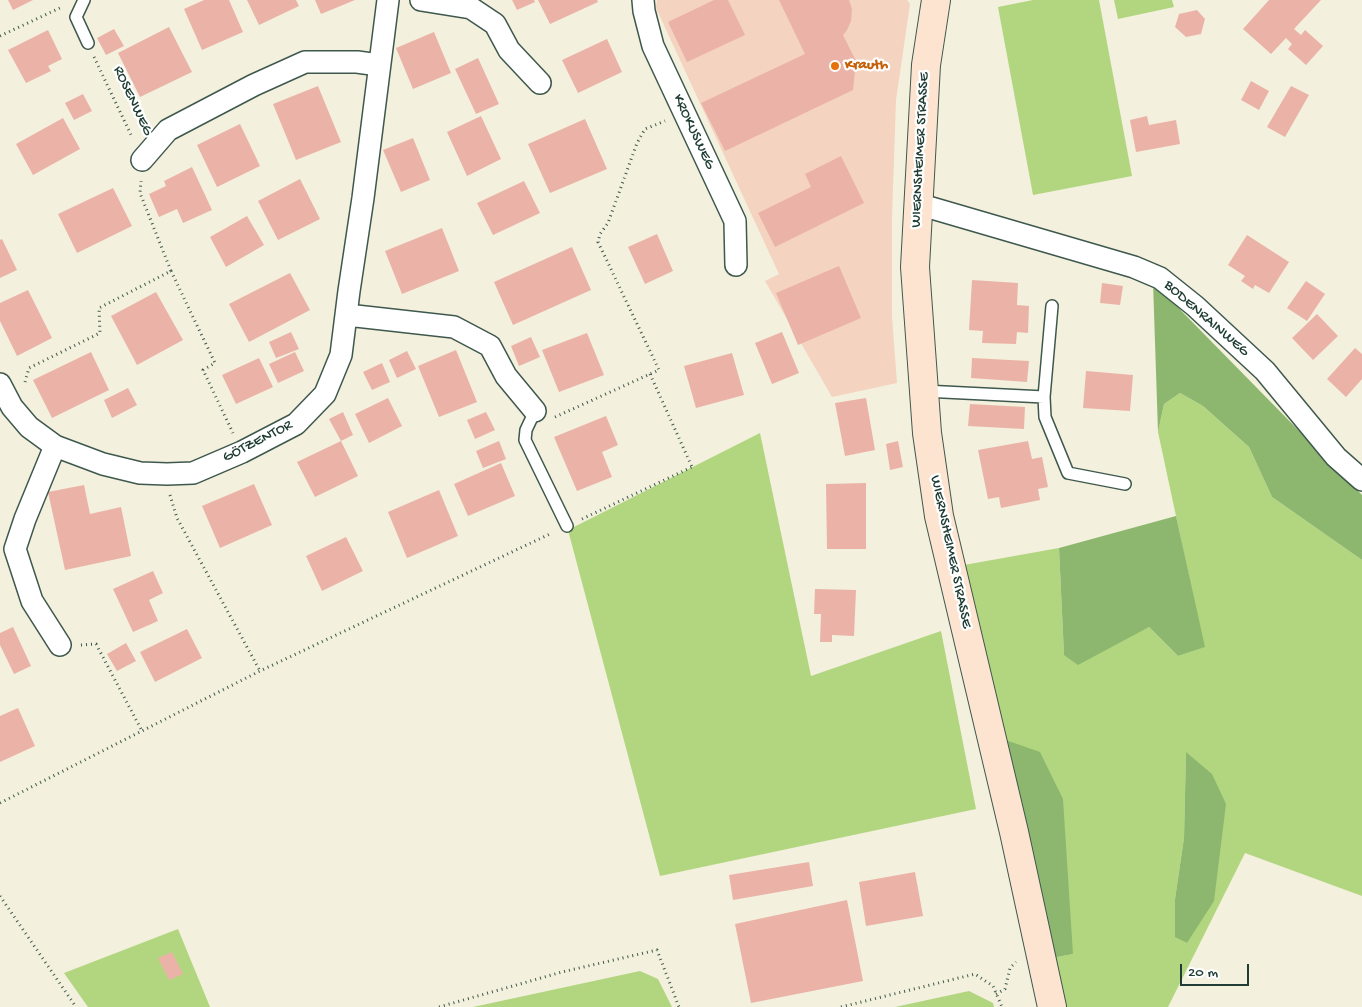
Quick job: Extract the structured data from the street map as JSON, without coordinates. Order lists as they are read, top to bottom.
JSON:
{
  "streets": {
    "main road": ["WIERNSHEIMER STRASSE"],
    "street": ["KROKUSWEG", "BODENRAINWEG", "GÖTZENTOR"],
    "path": ["ROSENWEG"]
  },
  "crossings": [
    ["ROSENWEG", "GÖTZENTOR"],
    ["WIERNSHEIMER STRASSE", "BODENRAINWEG"]
  ],
  "places": ["Krauth"],
  "scale_bar": "20 m"
}
